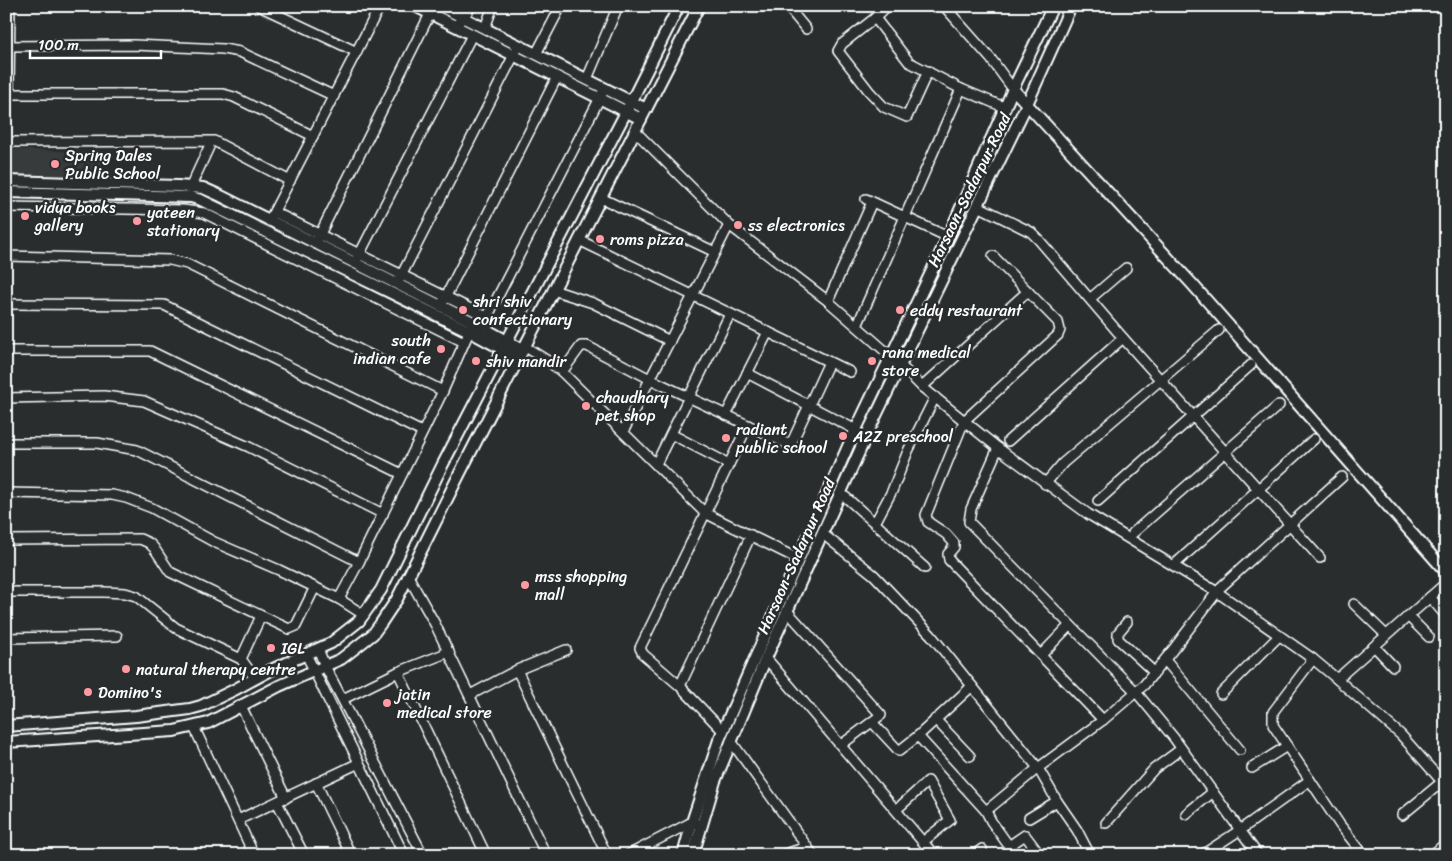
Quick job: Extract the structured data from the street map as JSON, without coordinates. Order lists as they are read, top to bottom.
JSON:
{
  "streets": {
    "street": ["Harsaon-Sadarpur Road"]
  },
  "places": [
    "Spring Dales Public School",
    "vidya books gallery",
    "yateen stationary",
    "ss electronics",
    "roms pizza",
    "shri shiv confectionary",
    "eddy restaurant",
    "south indian cafe",
    "shiv mandir",
    "rana medical store",
    "chaudhary pet shop",
    "A2Z preschool",
    "radiant public school",
    "mss shopping mall",
    "IGL",
    "natural therapy centre",
    "Domino's",
    "jatin medical store"
  ],
  "scale_bar": "100 m"
}
